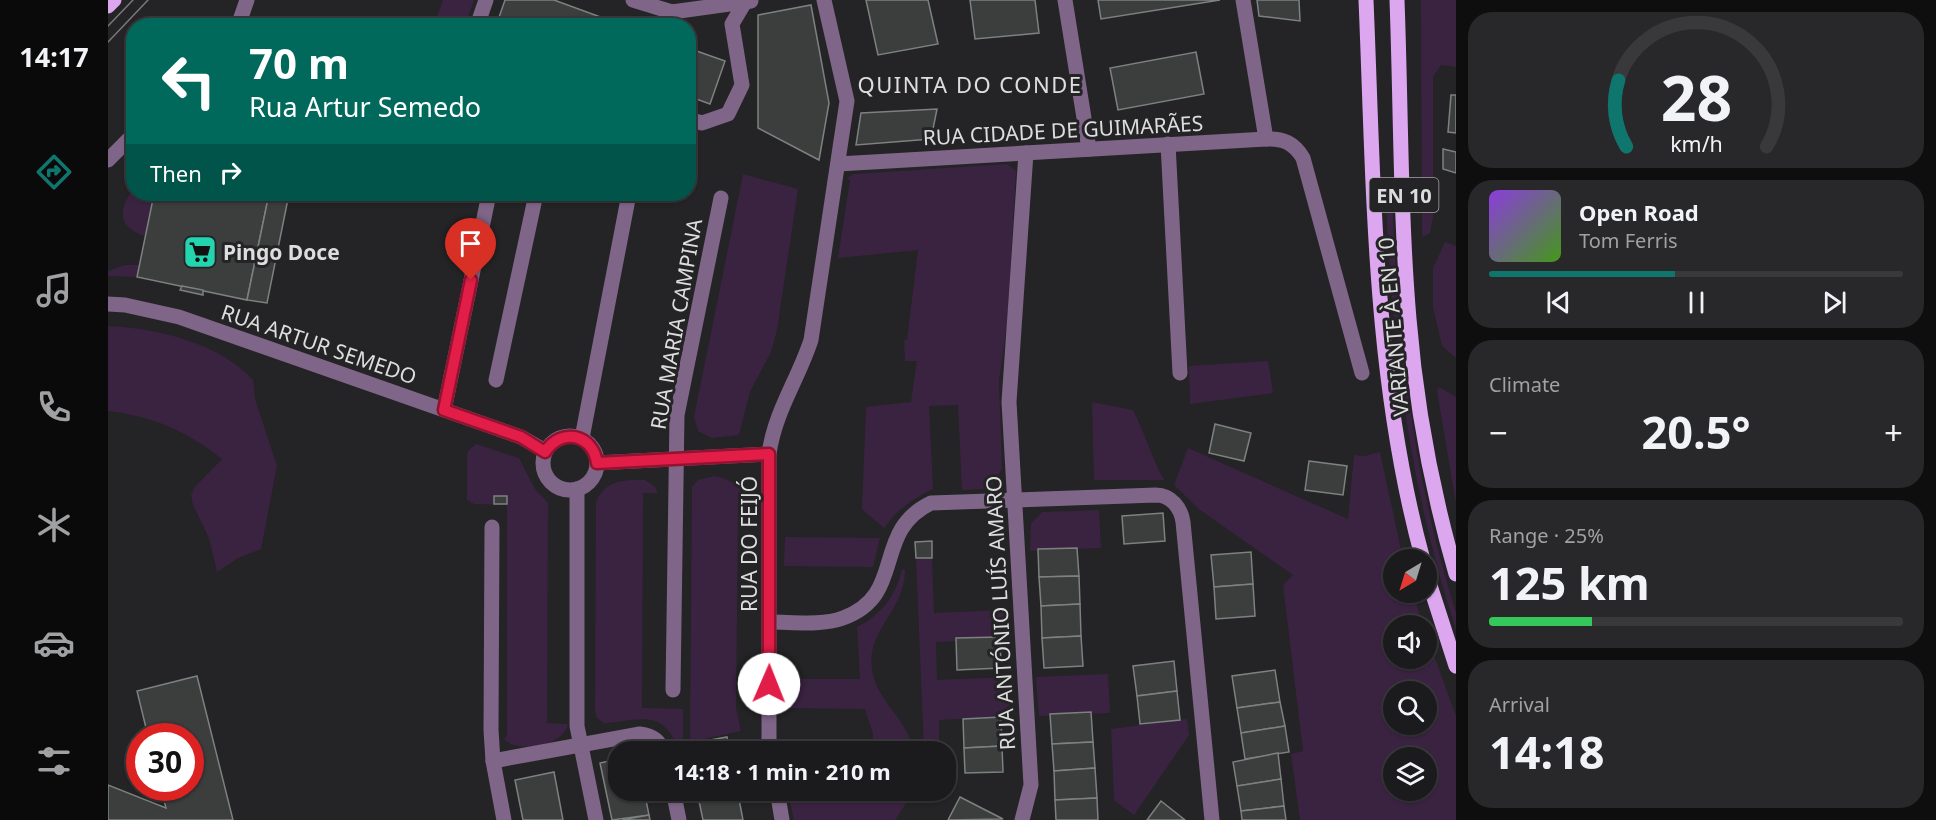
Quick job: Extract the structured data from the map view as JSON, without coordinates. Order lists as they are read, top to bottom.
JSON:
{
  "streets": {
    "main road": ["EN 10", "VARIANTE À EN 10"],
    "street": [
      "RUA CIDADE DE GUIMARÃES",
      "RUA MARIA CAMPINA",
      "RUA ARTUR SEMEDO",
      "RUA DO FEIJÓ",
      "RUA ANTÓNIO LUÍS AMARO"
    ]
  },
  "crossings": [
    ["RUA CIDADE DE GUIMARÃES", "RUA DO FEIJÓ"],
    ["RUA CIDADE DE GUIMARÃES", "RUA ANTÓNIO LUÍS AMARO"]
  ],
  "districts": ["QUINTA DO CONDE"],
  "places": {
    "supermarket": ["Pingo Doce"]
  },
  "north": "bottom left",
  "page": {
    "tabs": "14:17",
    "turn": ["70 m", "Rua Artur Semedo"],
    "then": "Then",
    "song": ["Open Road", "Tom Ferris"],
    "tile": [
      "Climate",
      ["Range · 25%", "125 km"],
      ["Arrival", "14:18"]
    ],
    "heat": ["−", "20.5°", "+"],
    "limit": "30",
    "trip": "14:18 · 1 min · 210 m",
    "gauge": ["28", "km/h"]
  }
}
